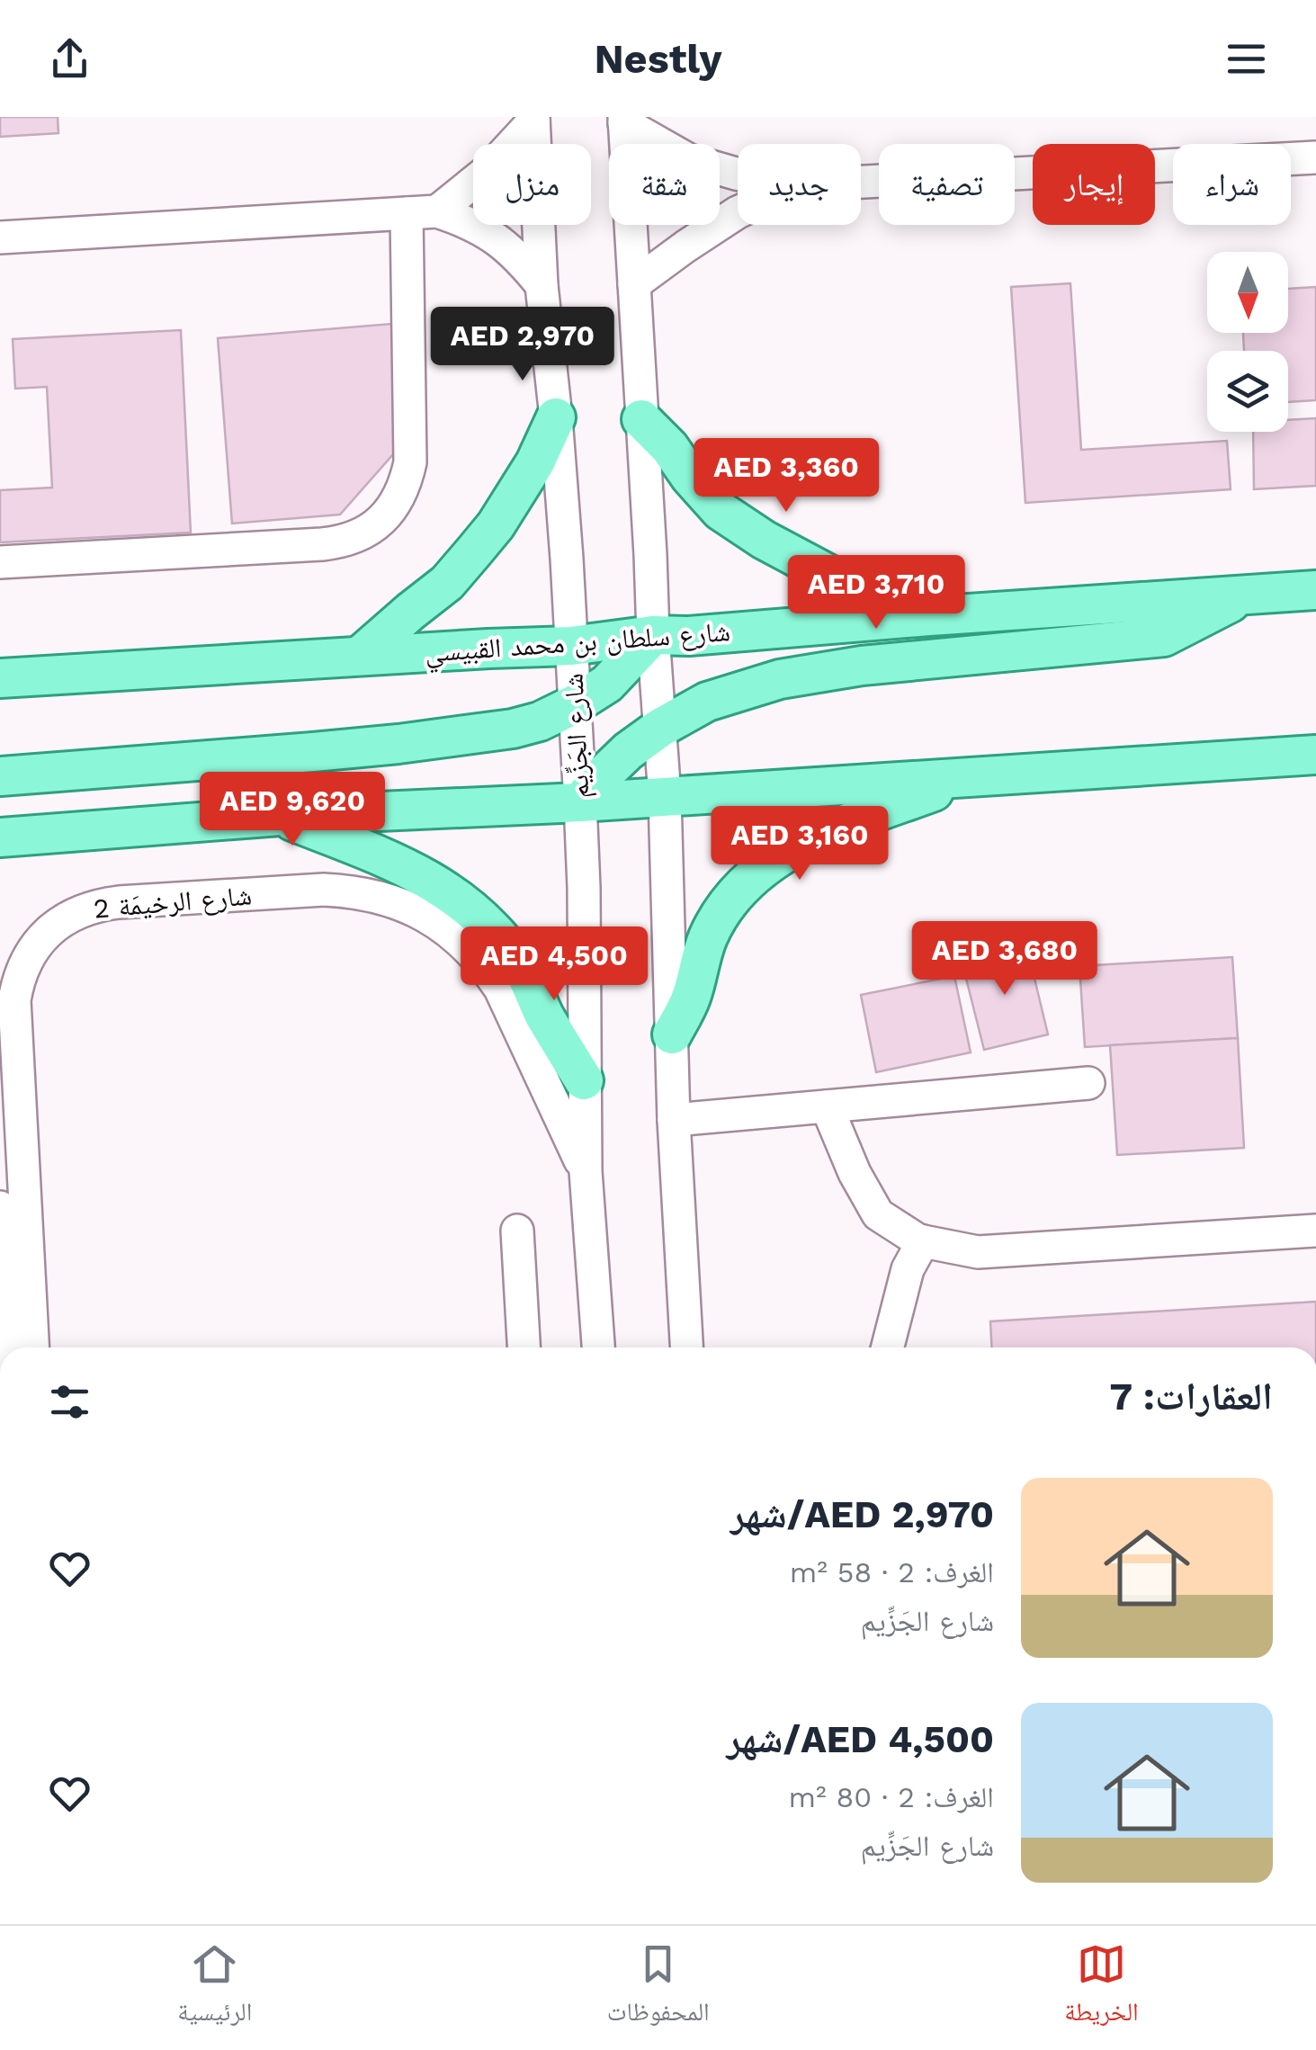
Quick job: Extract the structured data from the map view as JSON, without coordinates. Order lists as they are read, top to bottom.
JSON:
{
  "streets": {
    "main road": ["شارع سلطان بن محمد القبيسي"],
    "street": ["شارع الجَزِّيم", "شارع الرخيمَة 2"]
  },
  "crossings": [
    ["شارع سلطان بن محمد القبيسي", "شارع الجَزِّيم"],
    ["شارع الجَزِّيم", "شارع الرخيمَة 2"]
  ],
  "north": "bottom",
  "page": {
    "header": "Nestly",
    "chip": [
      "شراء",
      "إيجار",
      "تصفية",
      "جديد",
      "شقة",
      "منزل"
    ],
    "price": [
      "AED 2,970",
      "AED 3,360",
      "AED 3,710",
      "AED 9,620",
      "AED 3,160",
      "AED 3,680",
      "AED 4,500"
    ],
    "heading": "العقارات: 7",
    "list": [
      {
        "name": "AED 2,970/شهر",
        "note": "الغرف: 2 · 58 m² · شارع الجَزِّيم"
      },
      {
        "name": "AED 4,500/شهر",
        "note": "الغرف: 2 · 80 m² · شارع الجَزِّيم"
      }
    ],
    "tabs": ["الخريطة", "المحفوظات", "الرئيسية"]
  }
}
